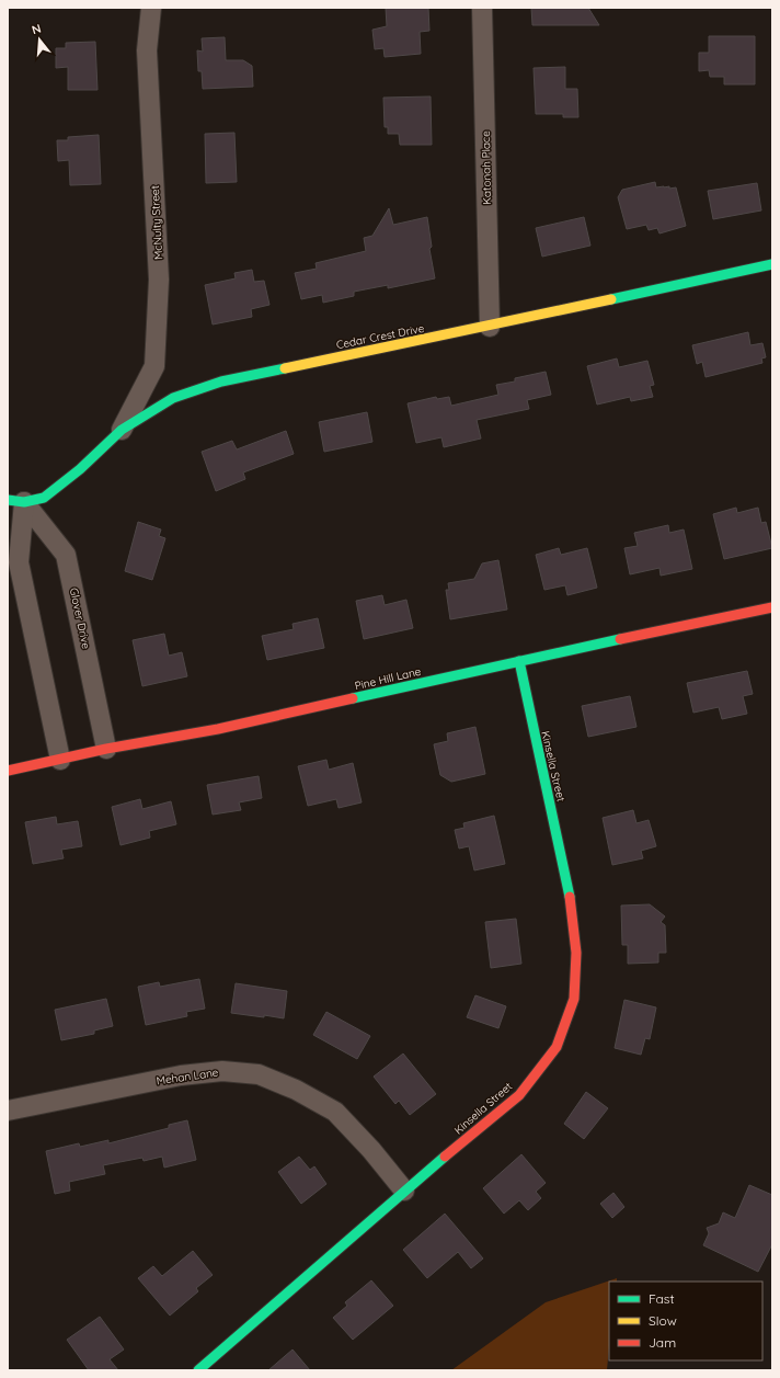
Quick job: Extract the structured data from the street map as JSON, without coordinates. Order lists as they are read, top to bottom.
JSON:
{
  "streets": {
    "street": [
      "Katonah Place",
      "McNulty Street",
      "Cedar Crest Drive",
      "Glover Drive",
      "Pine Hill Lane",
      "Kinsella Street",
      "Mehan Lane"
    ]
  },
  "crossings": [
    ["Katonah Place", "Cedar Crest Drive"],
    ["McNulty Street", "Cedar Crest Drive"],
    ["Cedar Crest Drive", "Glover Drive"],
    ["Glover Drive", "Pine Hill Lane"],
    ["Pine Hill Lane", "Kinsella Street"],
    ["Kinsella Street", "Mehan Lane"]
  ],
  "legend": ["Fast", "Slow", "Jam"],
  "north": "top"
}
